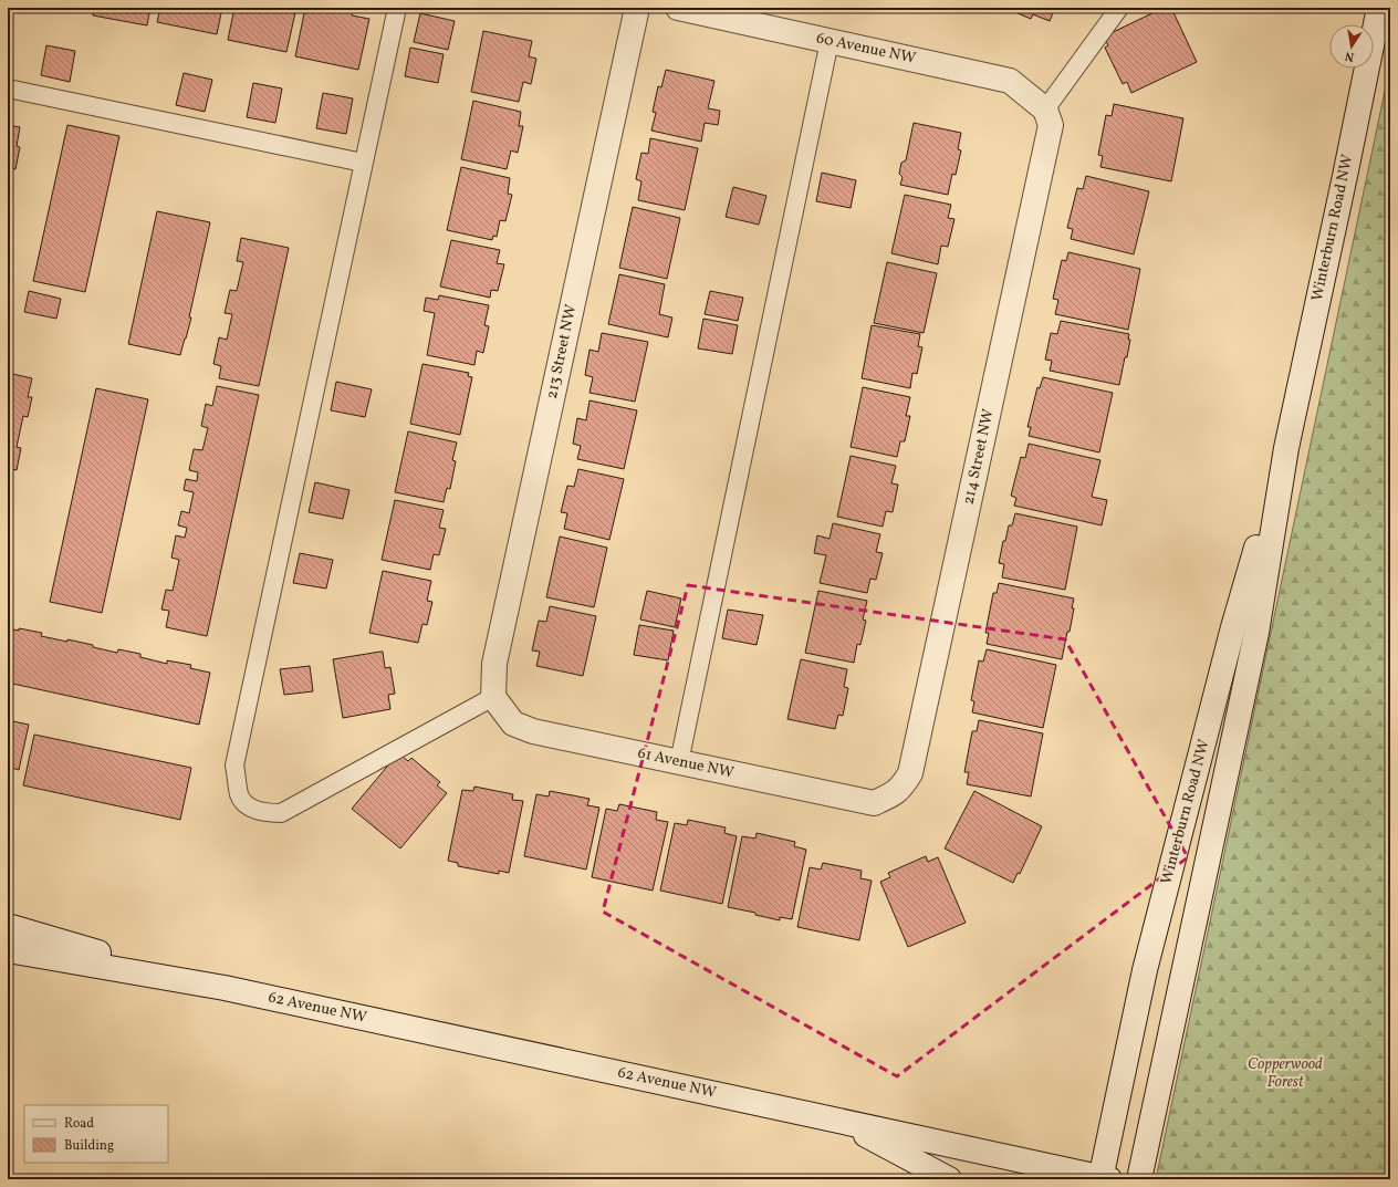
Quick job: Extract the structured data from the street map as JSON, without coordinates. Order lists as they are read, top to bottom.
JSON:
{
  "streets": {
    "main road": [
      "60 Avenue NW",
      "Winterburn Road NW",
      "213 Street NW",
      "214 Street NW",
      "61 Avenue NW",
      "62 Avenue NW"
    ]
  },
  "crossings": [
    ["60 Avenue NW", "214 Street NW"],
    ["Winterburn Road NW", "62 Avenue NW"],
    ["213 Street NW", "61 Avenue NW"],
    ["214 Street NW", "61 Avenue NW"]
  ],
  "parks": ["Copperwood Forest"],
  "legend": ["Road", "Building"],
  "north": "bottom"
}
